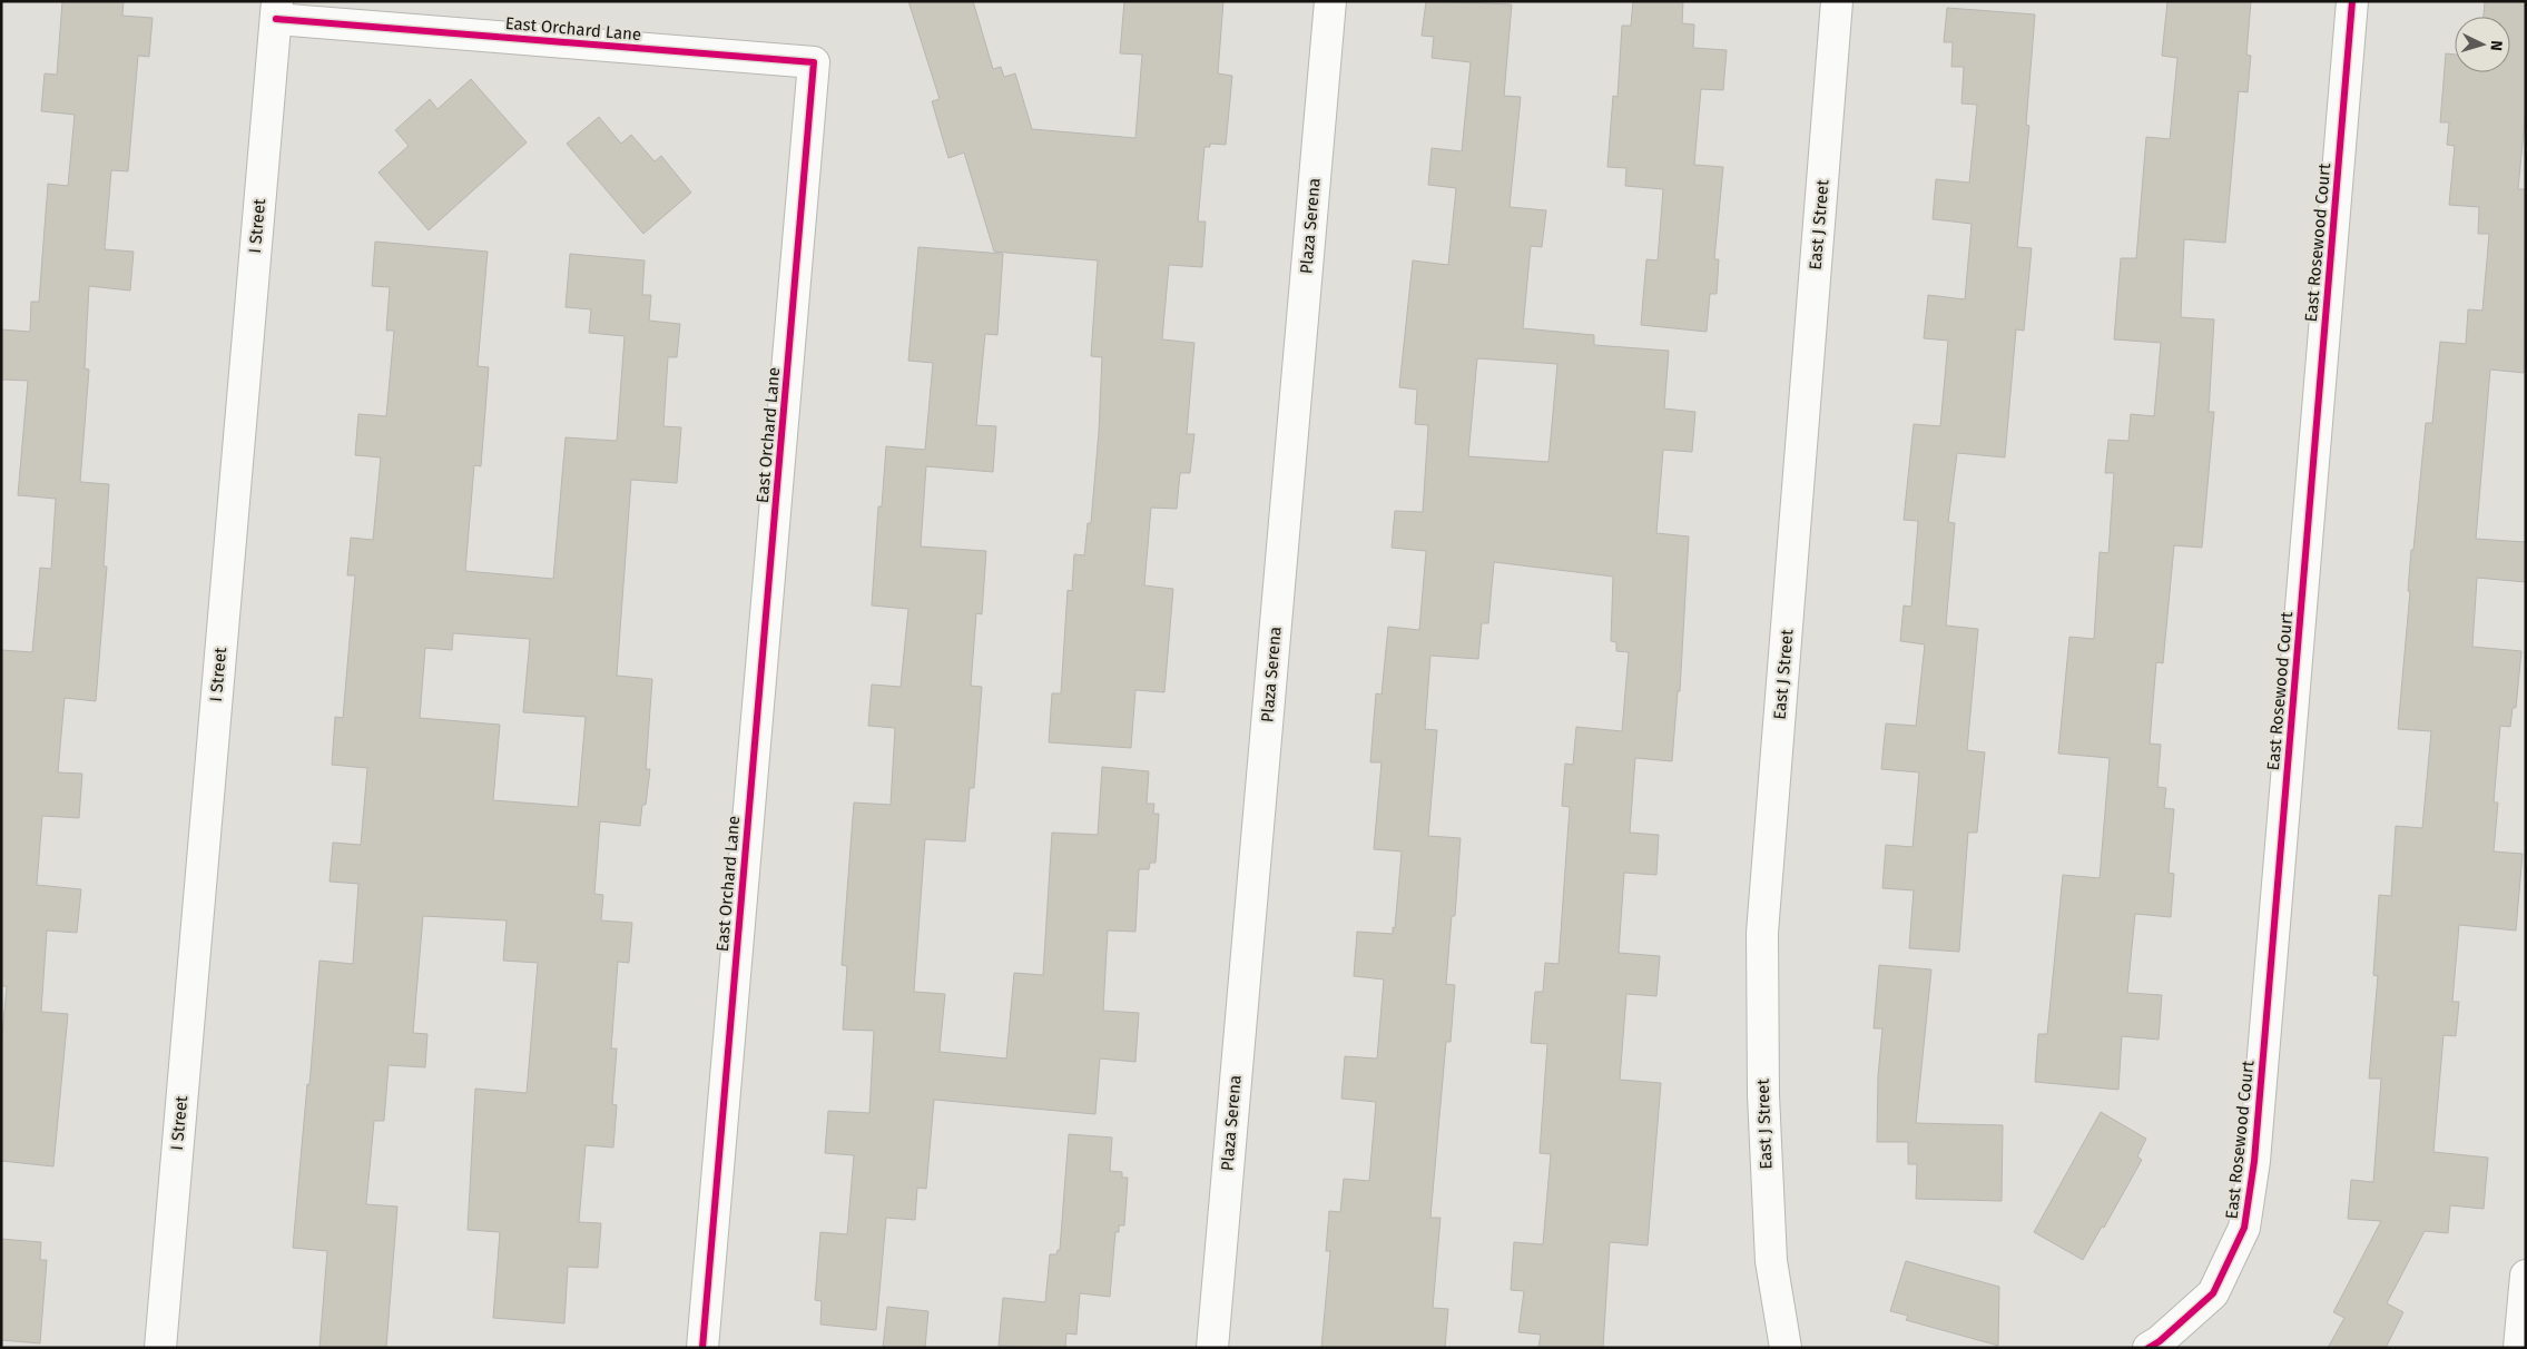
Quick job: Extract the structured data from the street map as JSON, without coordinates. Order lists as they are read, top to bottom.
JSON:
{
  "streets": {
    "street": [
      "East Orchard Lane",
      "East J Street",
      "I Street",
      "Plaza Serena",
      "East Rosewood Court"
    ]
  },
  "crossings": [
    ["East Orchard Lane", "I Street"]
  ],
  "north": "right"
}
